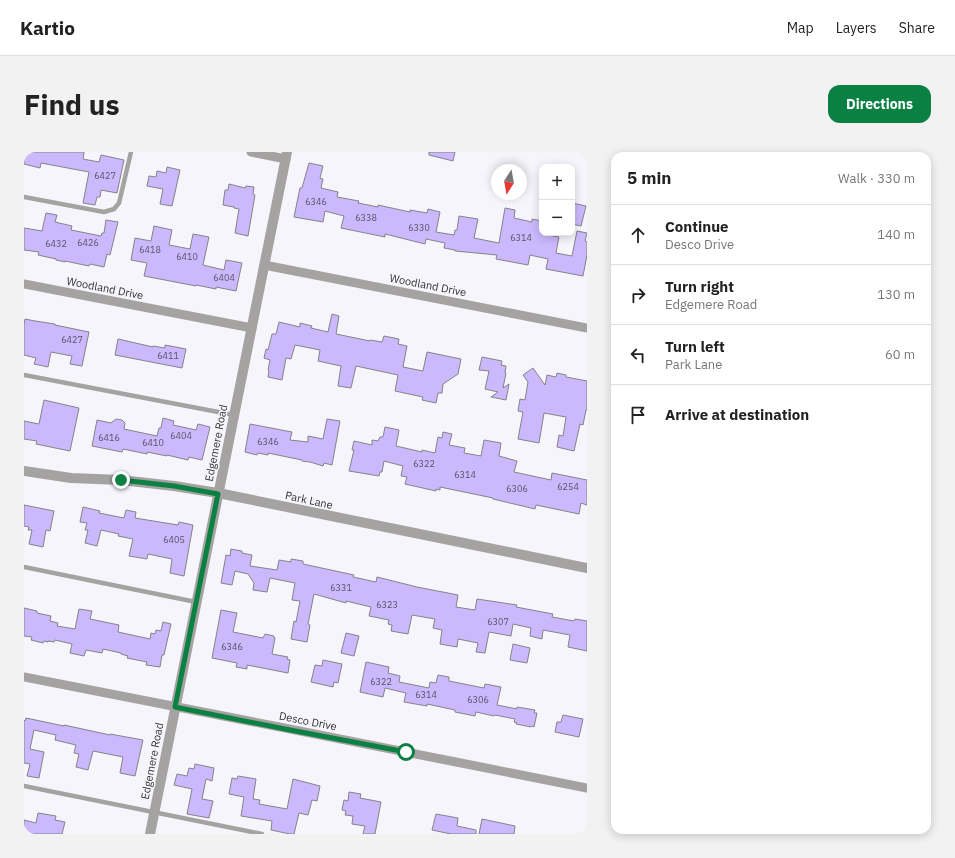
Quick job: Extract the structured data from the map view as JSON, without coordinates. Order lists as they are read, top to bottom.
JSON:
{
  "streets": {
    "street": [
      "Woodland Drive",
      "Edgemere Road",
      "Park Lane",
      "Desco Drive"
    ]
  },
  "crossings": [
    ["Woodland Drive", "Edgemere Road"],
    ["Edgemere Road", "Park Lane"],
    ["Edgemere Road", "Desco Drive"]
  ],
  "house_numbers": [
    "6427",
    "6346",
    "6338",
    "6330",
    "6314",
    "6426",
    "6432",
    "6418",
    "6410",
    "6404",
    "6427",
    "6411",
    "6404",
    "6416",
    "6346",
    "6410",
    "6322",
    "6314",
    "6254",
    "6306",
    "6405",
    "6331",
    "6323",
    "6307",
    "6346",
    "6322",
    "6314",
    "6306"
  ],
  "north": "bottom",
  "page": {
    "header": "Kartio",
    "nav": ["Map", "Layers", "Share"],
    "buttons": "Directions",
    "title": "Find us",
    "heading": ["5 min", "Walk · 330 m"],
    "map_buttons": ["+", "−"],
    "list": [
      ["Continue", "Desco Drive", "140 m"],
      ["Turn right", "Edgemere Road", "130 m"],
      ["Turn left", "Park Lane", "60 m"],
      "Arrive at destination"
    ]
  }
}
